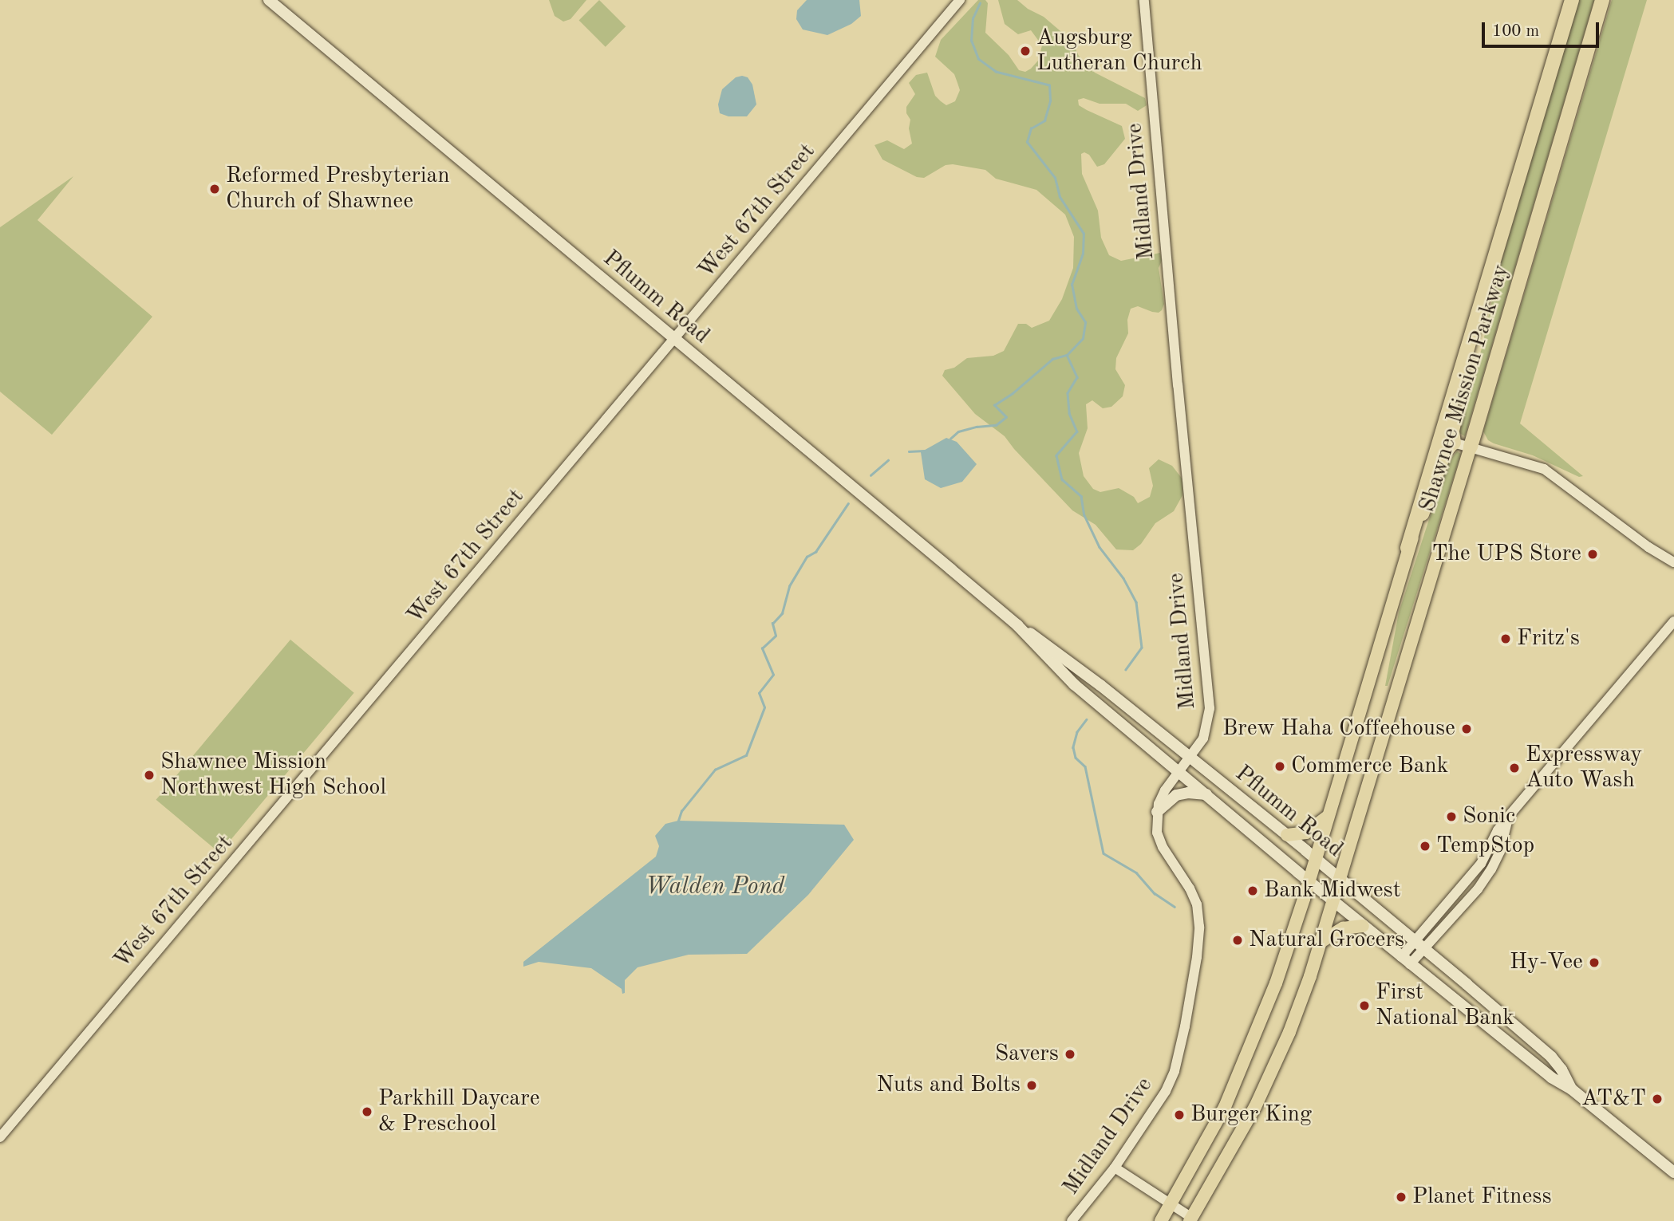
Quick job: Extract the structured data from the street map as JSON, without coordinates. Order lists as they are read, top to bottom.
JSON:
{
  "streets": {
    "highway": ["Shawnee Mission Parkway"],
    "main road": ["Pflumm Road"],
    "street": ["Midland Drive", "West 67th Street"]
  },
  "crossings": [
    ["Midland Drive", "Pflumm Road"],
    ["West 67th Street", "Pflumm Road"],
    ["Pflumm Road", "Shawnee Mission Parkway"]
  ],
  "water": ["Walden Pond"],
  "places": [
    "Augsburg Lutheran Church",
    "Reformed Presbyterian Church of Shawnee",
    "The UPS Store",
    "Fritz's",
    "Brew Haha Coffeehouse",
    "Commerce Bank",
    "Expressway Auto Wash",
    "Shawnee Mission Northwest High School",
    "Sonic",
    "TempStop",
    "Bank Midwest",
    "Natural Grocers",
    "Hy-Vee",
    "First National Bank",
    "Savers",
    "Nuts and Bolts",
    "AT&T",
    "Parkhill Daycare & Preschool",
    "Burger King",
    "Planet Fitness"
  ],
  "scale_bar": "100 m"
}
